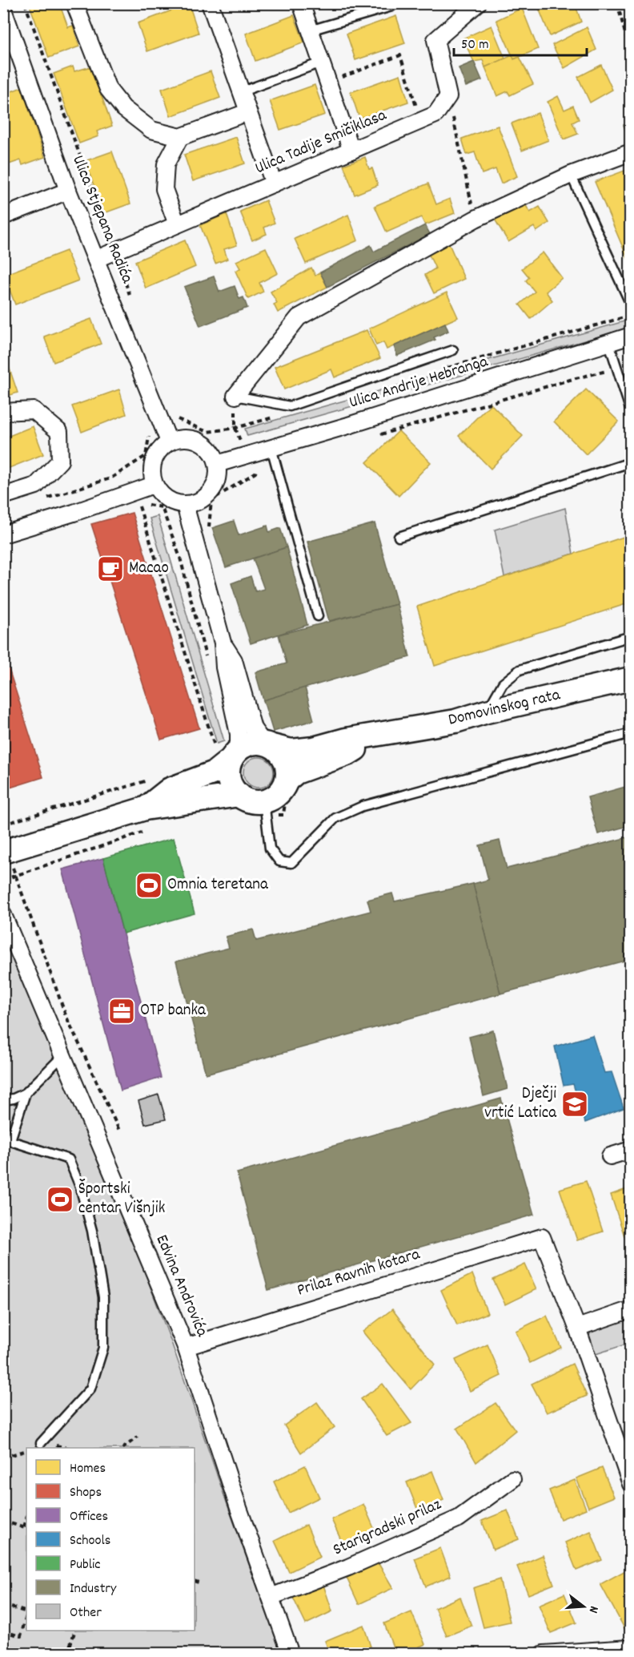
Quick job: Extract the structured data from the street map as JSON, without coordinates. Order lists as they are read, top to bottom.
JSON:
{
  "streets": {
    "main road": ["Domovinskog rata"],
    "street": [
      "Ulica Tadije Smičiklasa",
      "Ulica Stjepana Radića",
      "Ulica Andrije Hebranga",
      "Prilaz Ravnih kotara",
      "Edvina Androvića",
      "Starigradski prilaz"
    ]
  },
  "crossings": [
    ["Ulica Tadije Smičiklasa", "Ulica Stjepana Radića"],
    ["Ulica Stjepana Radića", "Ulica Andrije Hebranga"],
    ["Prilaz Ravnih kotara", "Edvina Androvića"],
    ["Edvina Androvića", "Starigradski prilaz"]
  ],
  "places": {
    "cafe": ["Macao"],
    "sports": ["Omnia teretana", "Športski centar Višnjik"],
    "office": ["OTP banka"],
    "school or university": ["Dječji vrtić Latica"]
  },
  "legend": [
    "Homes",
    "Shops",
    "Offices",
    "Schools",
    "Public",
    "Industry",
    "Other"
  ],
  "scale_bar": "50 m",
  "north": "right"
}
